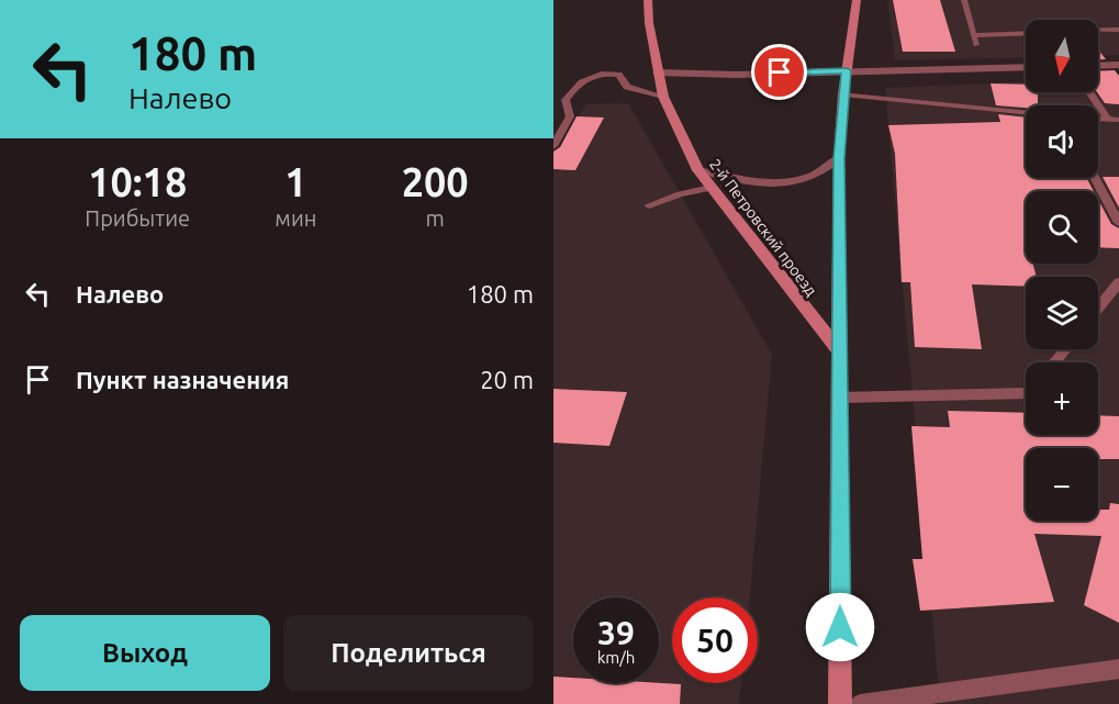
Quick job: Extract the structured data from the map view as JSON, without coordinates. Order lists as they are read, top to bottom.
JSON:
{
  "streets": {
    "main road": ["2-й Петровский проезд"]
  },
  "north": "bottom",
  "page": {
    "turn": ["180 m", "Налево"],
    "map_buttons": ["+", "−"],
    "eta": [
      "10:18",
      "Прибытие",
      "1",
      "мин",
      "200",
      "m"
    ],
    "list": [
      {
        "name": "Налево",
        "value": "180 m"
      },
      {
        "name": "Пункт назначения",
        "value": "20 m"
      }
    ],
    "speed": "39 km/h",
    "limit": "50",
    "buttons": ["Выход", "Поделиться"]
  }
}
